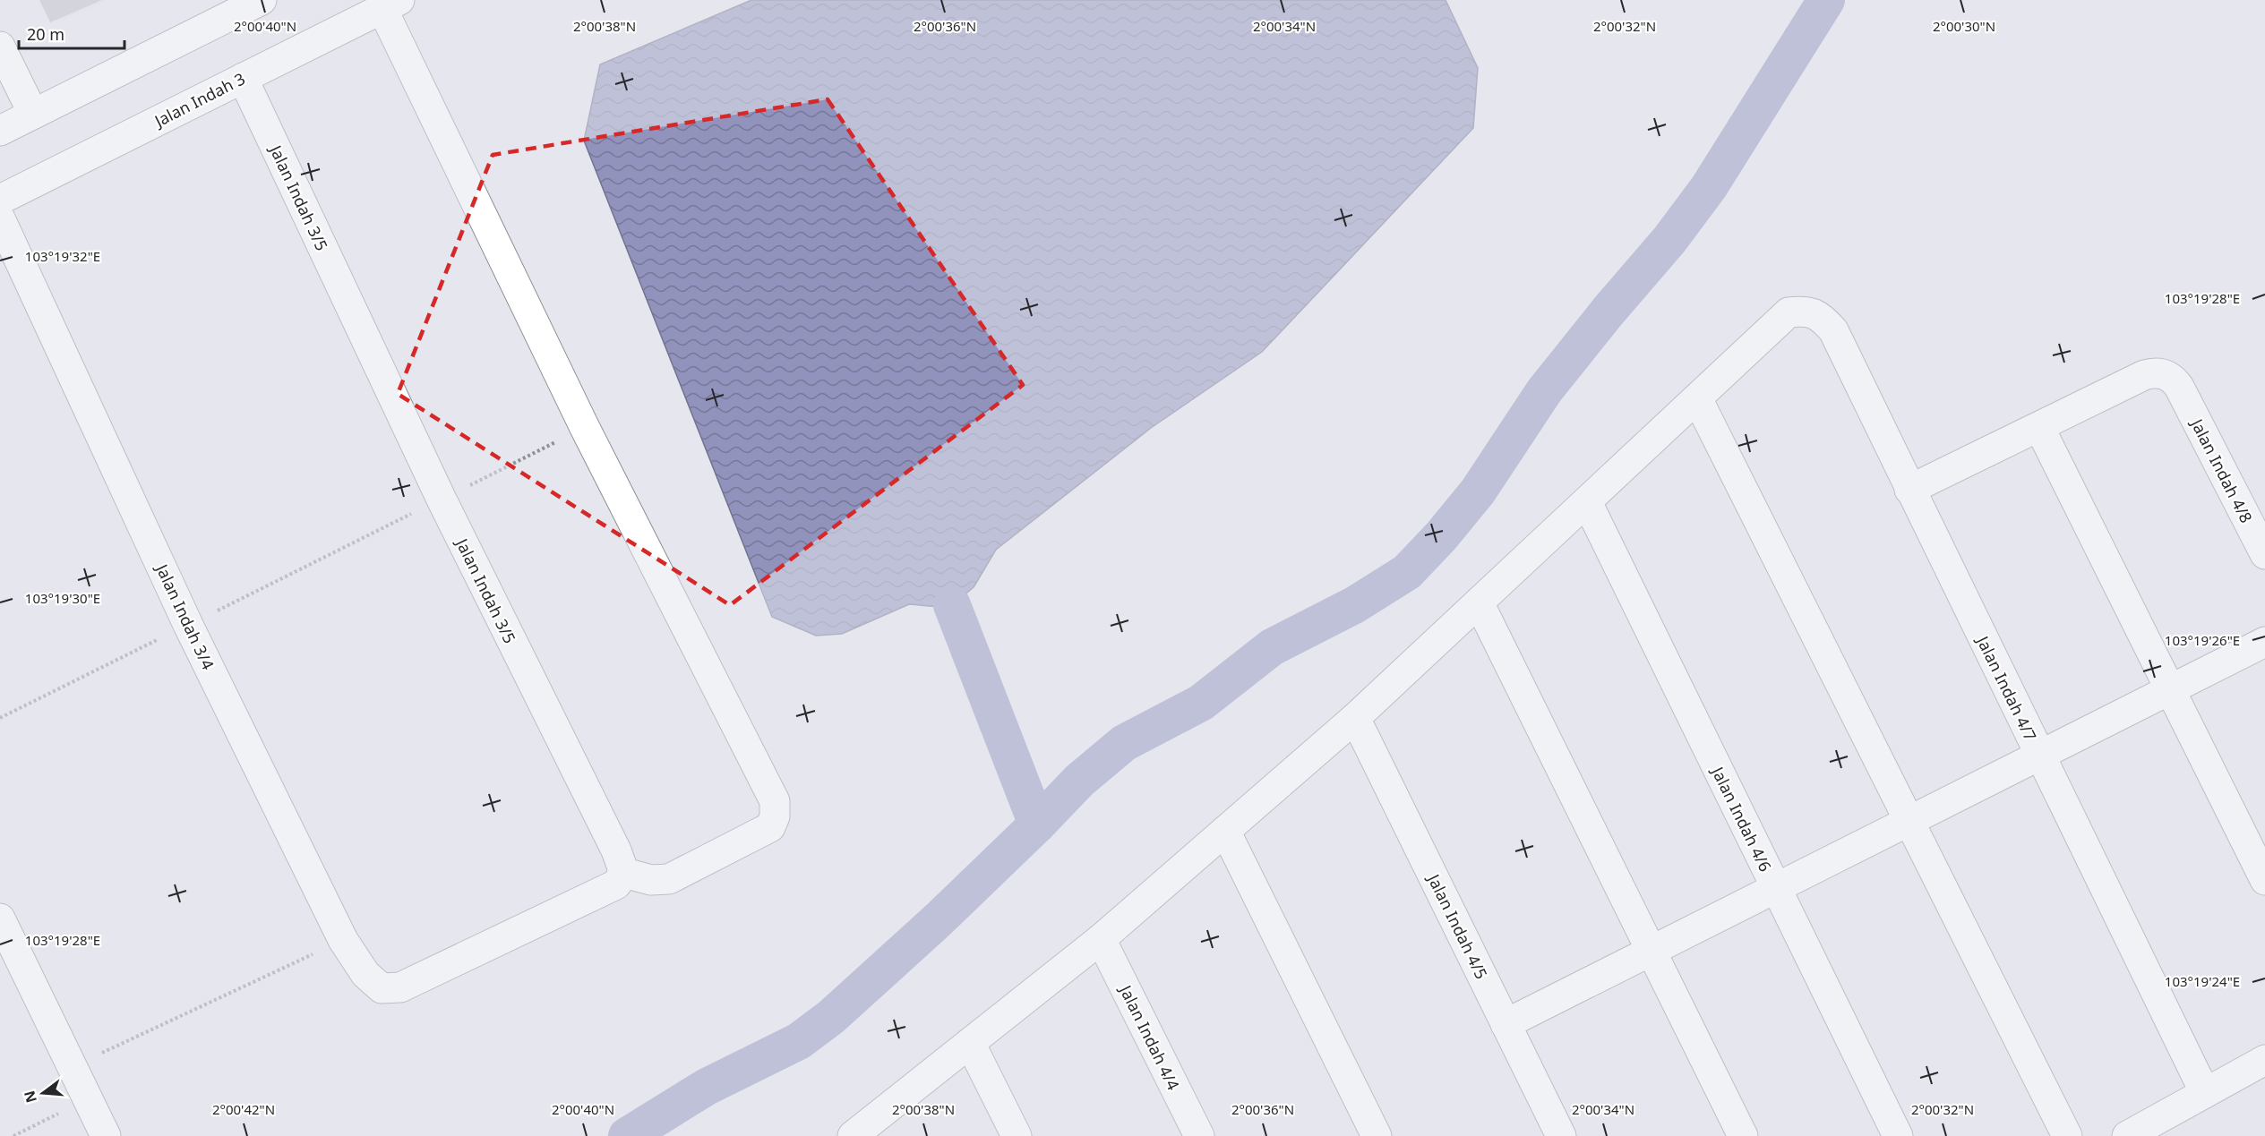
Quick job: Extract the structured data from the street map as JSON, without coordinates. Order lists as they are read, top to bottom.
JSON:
{
  "streets": {
    "street": [
      "Jalan Indah 3",
      "Jalan Indah 3/5",
      "Jalan Indah 4/8",
      "Jalan Indah 3/4",
      "Jalan Indah 4/7",
      "Jalan Indah 4/6",
      "Jalan Indah 4/5",
      "Jalan Indah 4/4"
    ]
  },
  "crossings": [
    ["Jalan Indah 3", "Jalan Indah 3/5"],
    ["Jalan Indah 3/5", "Jalan Indah 3/4"]
  ],
  "scale_bar": "20 m",
  "north": "left",
  "coordinates": [
    "2°00'40\"N",
    "2°00'38\"N",
    "2°00'36\"N",
    "2°00'34\"N",
    "2°00'32\"N",
    "2°00'30\"N",
    "103°19'32\"E",
    "103°19'28\"E",
    "103°19'30\"E",
    "103°19'26\"E",
    "103°19'24\"E",
    "2°00'42\"N"
  ]
}
